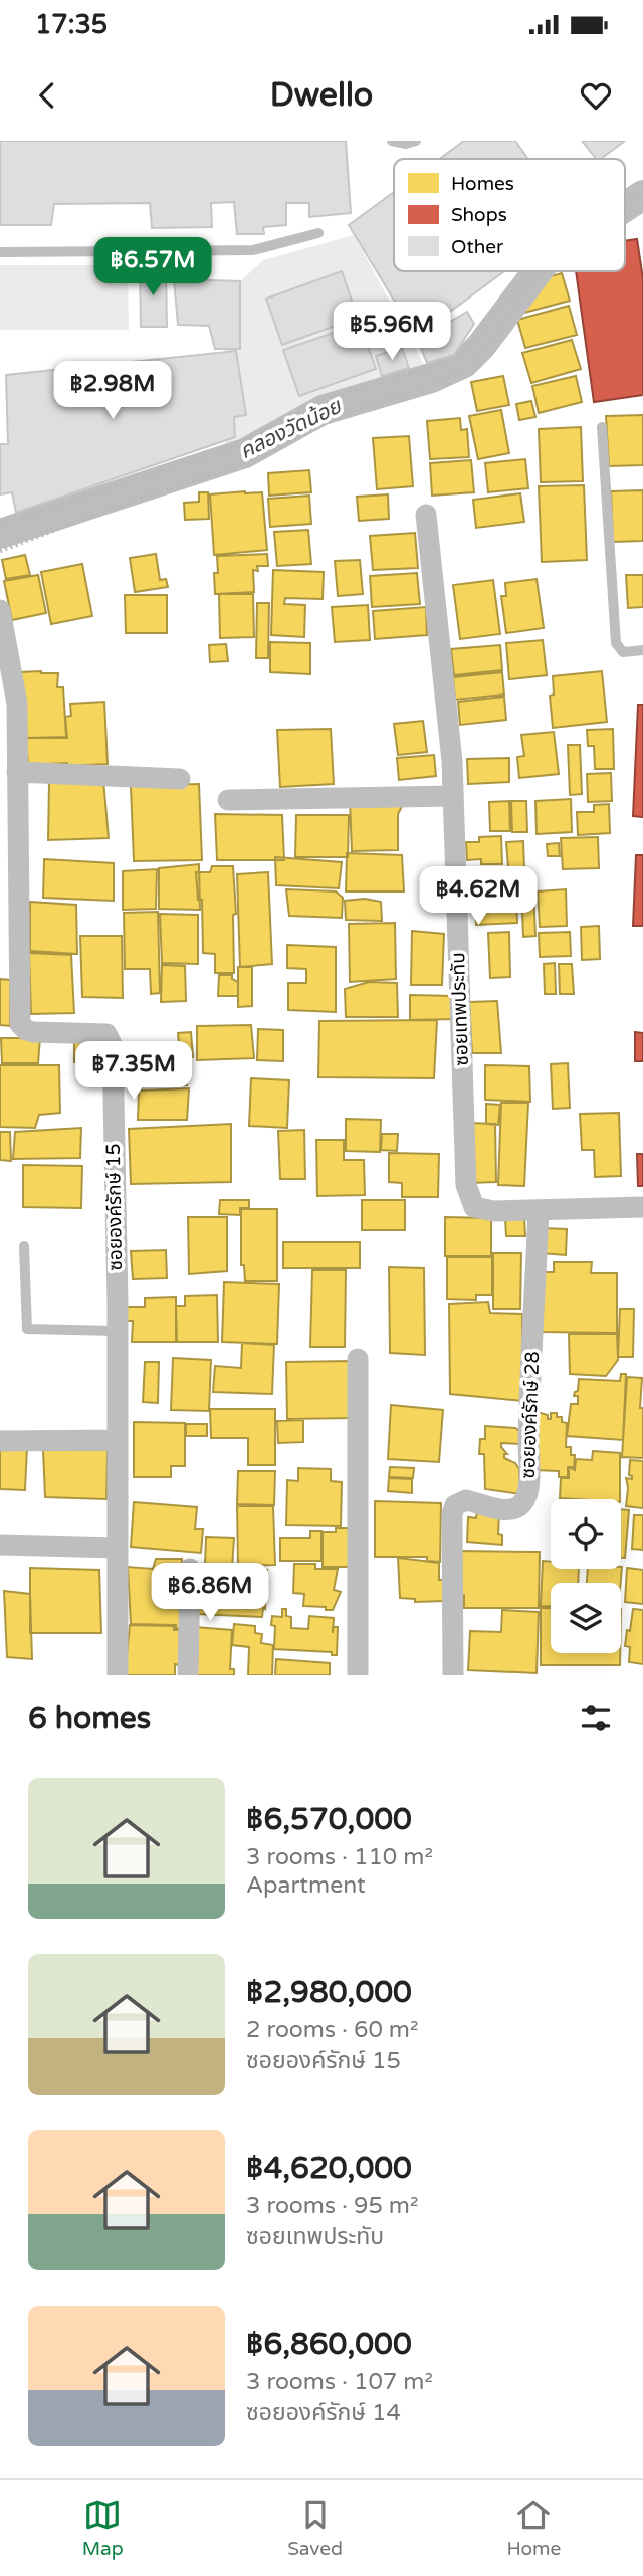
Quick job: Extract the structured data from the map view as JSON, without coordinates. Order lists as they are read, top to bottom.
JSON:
{
  "streets": {
    "street": ["ซอยเทพประทับ", "ซอยองค์รักษ์ 15", "ซอยองค์รักษ์ 28"]
  },
  "crossings": [
    ["ซอยเทพประทับ", "ซอยองค์รักษ์ 28"]
  ],
  "water": ["คลองวัดน้อย"],
  "legend": ["Homes", "Shops", "Other"],
  "page": {
    "status": "17:35",
    "header": "Dwello",
    "price": [
      "฿6.57M",
      "฿5.96M",
      "฿2.98M",
      "฿4.62M",
      "฿7.35M",
      "฿6.86M"
    ],
    "heading": "6 homes",
    "list": [
      {
        "name": "฿6,570,000",
        "note": "3 rooms · 110 m² · Apartment"
      },
      {
        "name": "฿2,980,000",
        "note": "2 rooms · 60 m² · ซอยองค์รักษ์ 15"
      },
      {
        "name": "฿4,620,000",
        "note": "3 rooms · 95 m² · ซอยเทพประทับ"
      },
      {
        "name": "฿6,860,000",
        "note": "3 rooms · 107 m² · ซอยองค์รักษ์ 14"
      }
    ],
    "tabs": ["Map", "Saved", "Home"]
  }
}
